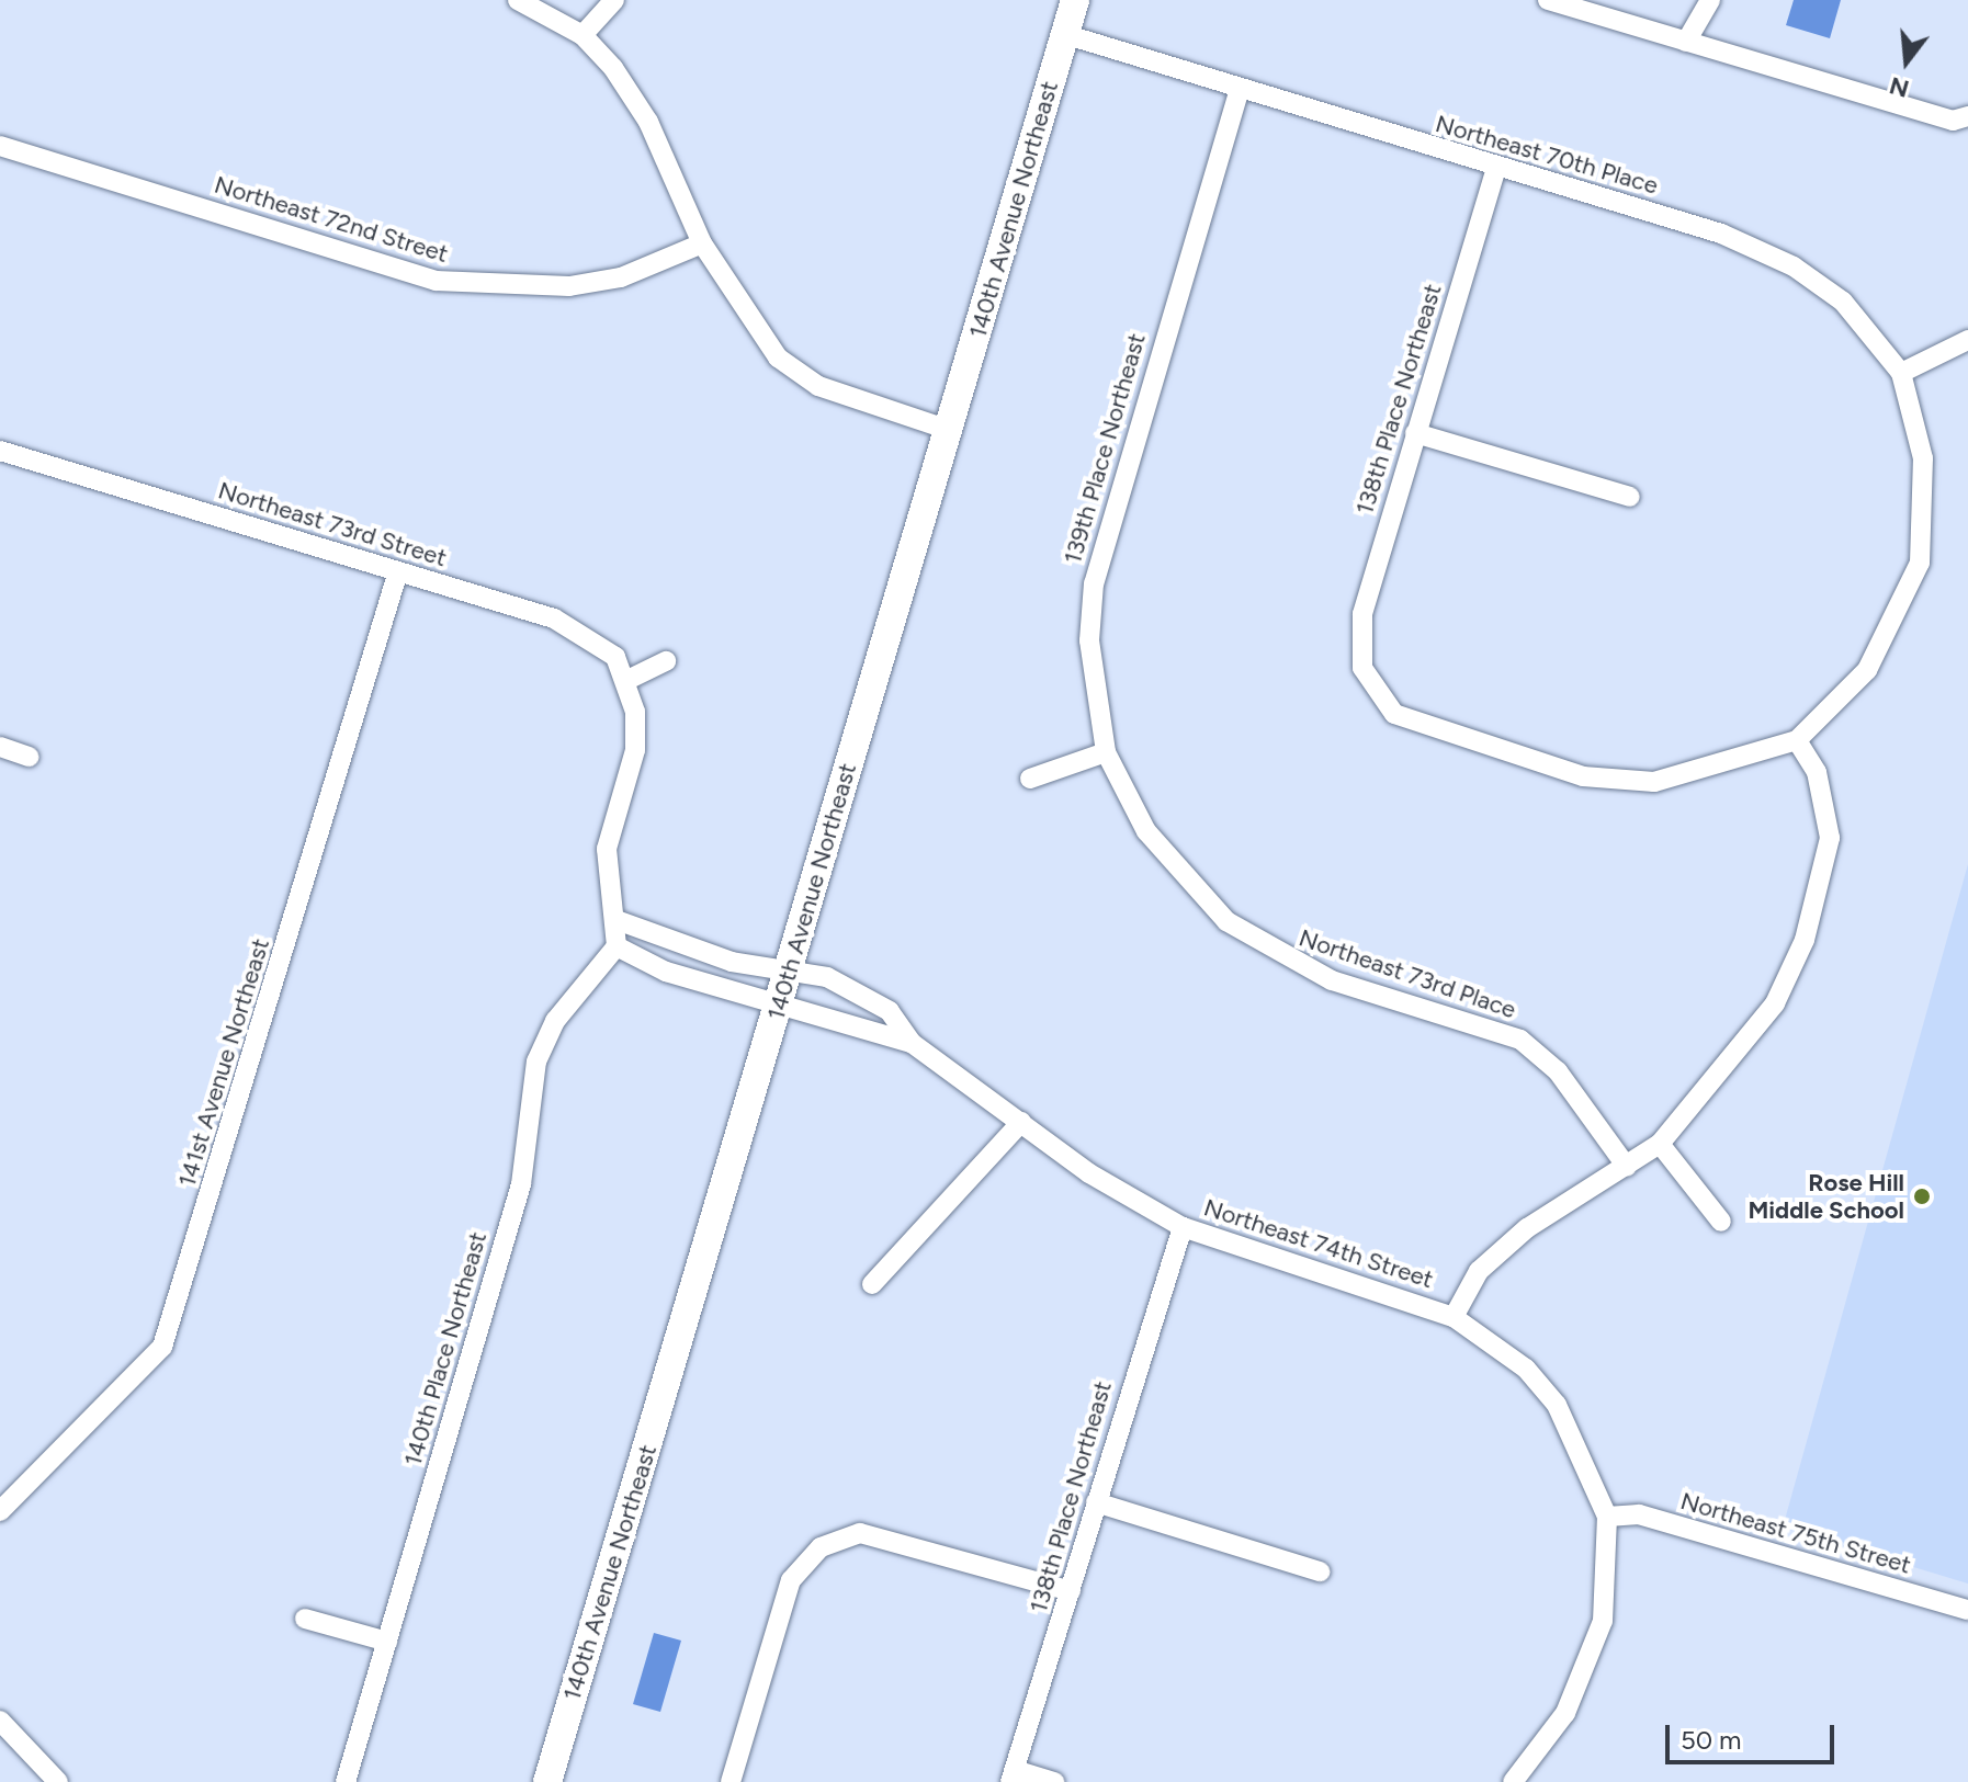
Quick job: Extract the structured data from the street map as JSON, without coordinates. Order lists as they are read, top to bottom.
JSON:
{
  "streets": {
    "main road": ["140th Avenue Northeast"],
    "street": [
      "Northeast 70th Place",
      "Northeast 72nd Street",
      "138th Place Northeast",
      "139th Place Northeast",
      "Northeast 73rd Street",
      "Northeast 73rd Place",
      "141st Avenue Northeast",
      "Northeast 74th Street",
      "140th Place Northeast",
      "Northeast 75th Street"
    ]
  },
  "crossings": [
    ["Northeast 70th Place", "140th Avenue Northeast"],
    ["Northeast 70th Place", "138th Place Northeast"],
    ["Northeast 70th Place", "139th Place Northeast"],
    ["140th Avenue Northeast", "Northeast 74th Street"],
    ["138th Place Northeast", "Northeast 74th Street"],
    ["139th Place Northeast", "Northeast 73rd Place"],
    ["Northeast 73rd Street", "141st Avenue Northeast"],
    ["Northeast 74th Street", "140th Place Northeast"],
    ["Northeast 74th Street", "Northeast 75th Street"]
  ],
  "places": ["Rose Hill Middle School"],
  "scale_bar": "50 m",
  "north": "bottom"
}
